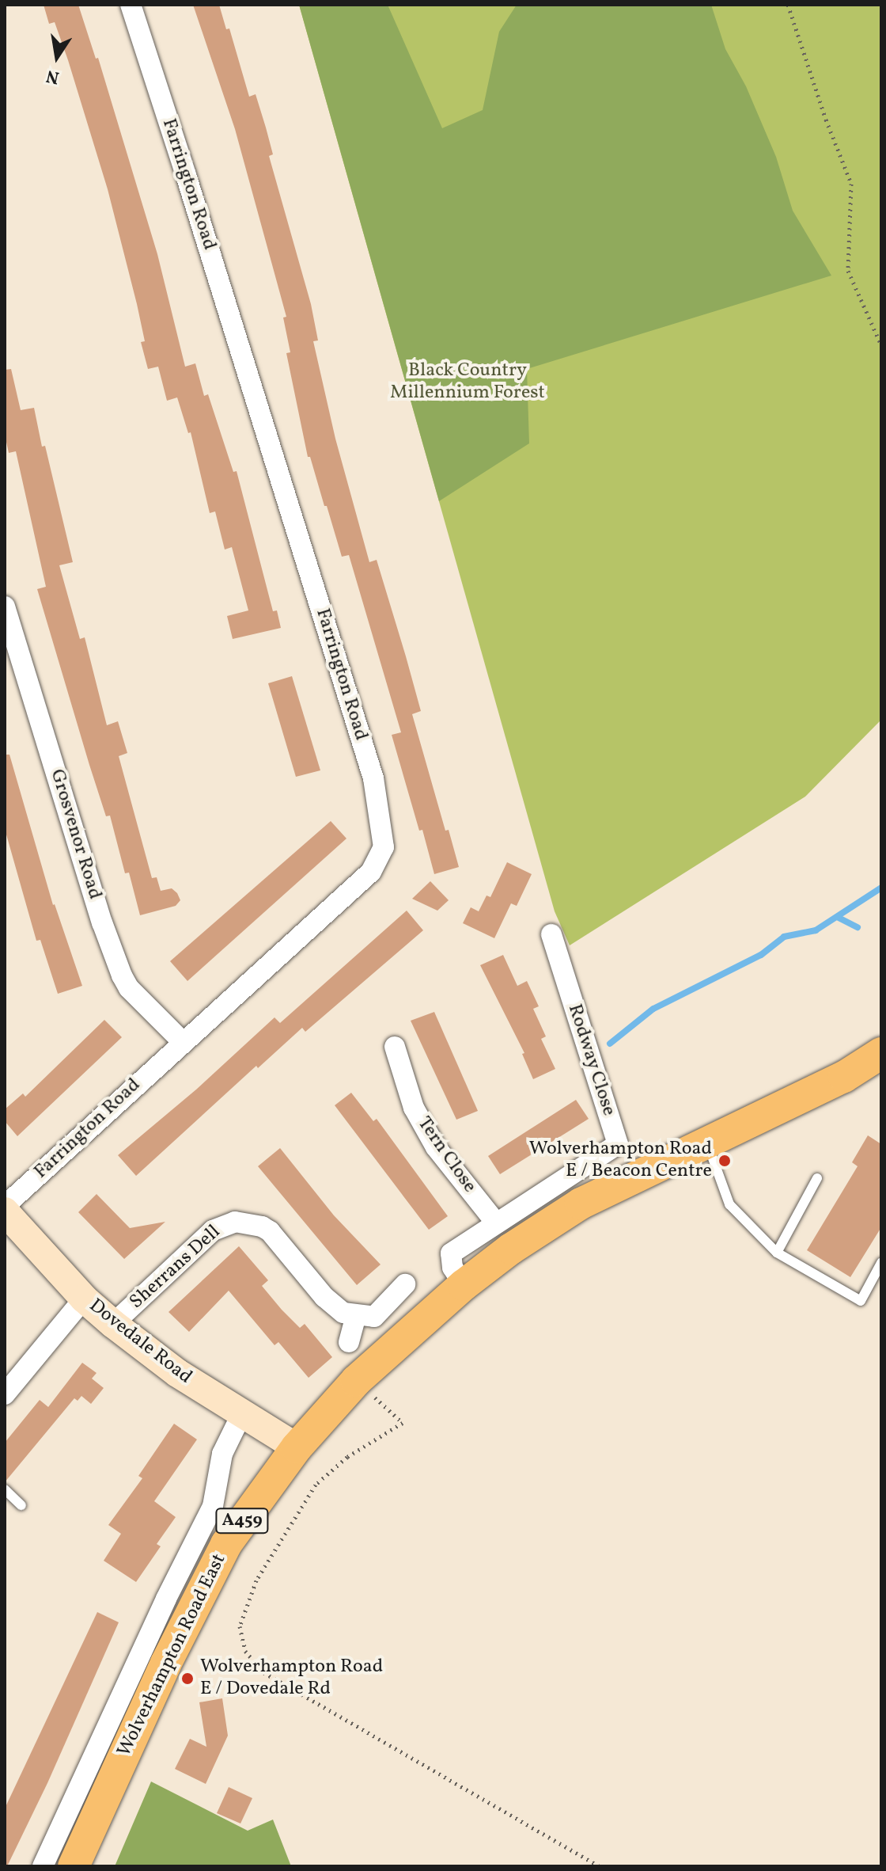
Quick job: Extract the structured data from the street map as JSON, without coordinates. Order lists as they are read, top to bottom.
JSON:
{
  "streets": {
    "main road": ["A459", "Wolverhampton Road East"],
    "street": [
      "Farrington Road",
      "Grosvenor Road",
      "Rodway Close",
      "Tern Close",
      "Sherrans Dell",
      "Dovedale Road"
    ]
  },
  "crossings": [
    ["Farrington Road", "Grosvenor Road"],
    ["Rodway Close", "Tern Close"],
    ["Rodway Close", "Wolverhampton Road East"],
    ["Sherrans Dell", "Dovedale Road"],
    ["Dovedale Road", "Wolverhampton Road East"],
    ["A459", "Wolverhampton Road East"]
  ],
  "parks": ["Black Country Millennium Forest"],
  "places": ["Wolverhampton Road E / Beacon Centre", "Wolverhampton Road E / Dovedale Rd"],
  "north": "bottom"
}
